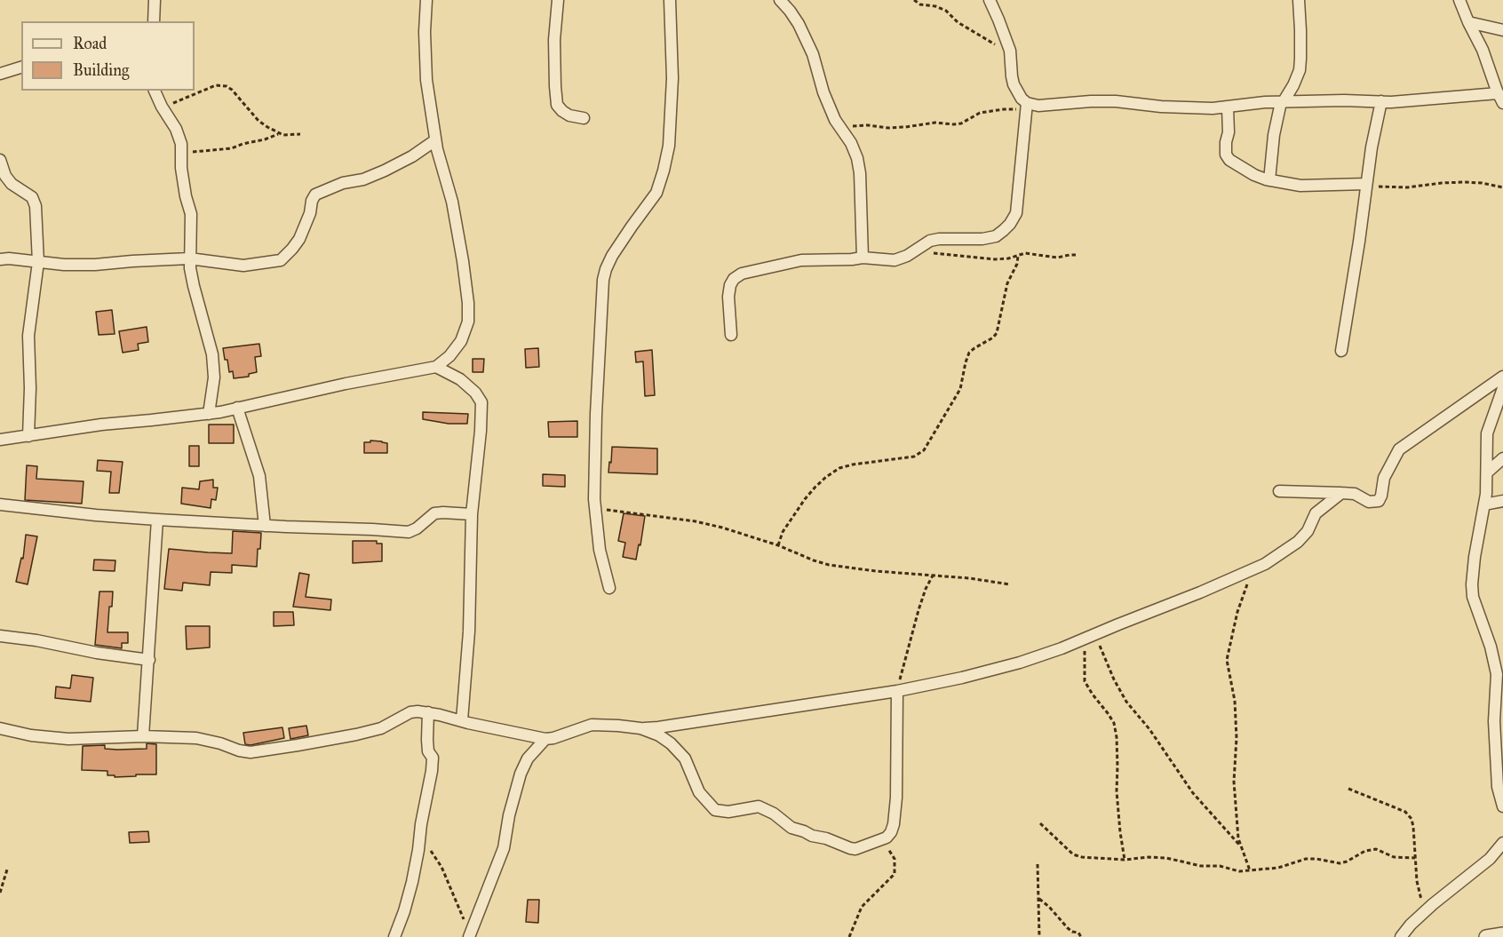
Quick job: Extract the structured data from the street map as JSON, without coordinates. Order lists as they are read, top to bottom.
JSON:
{
  "legend": ["Road", "Building"]
}
